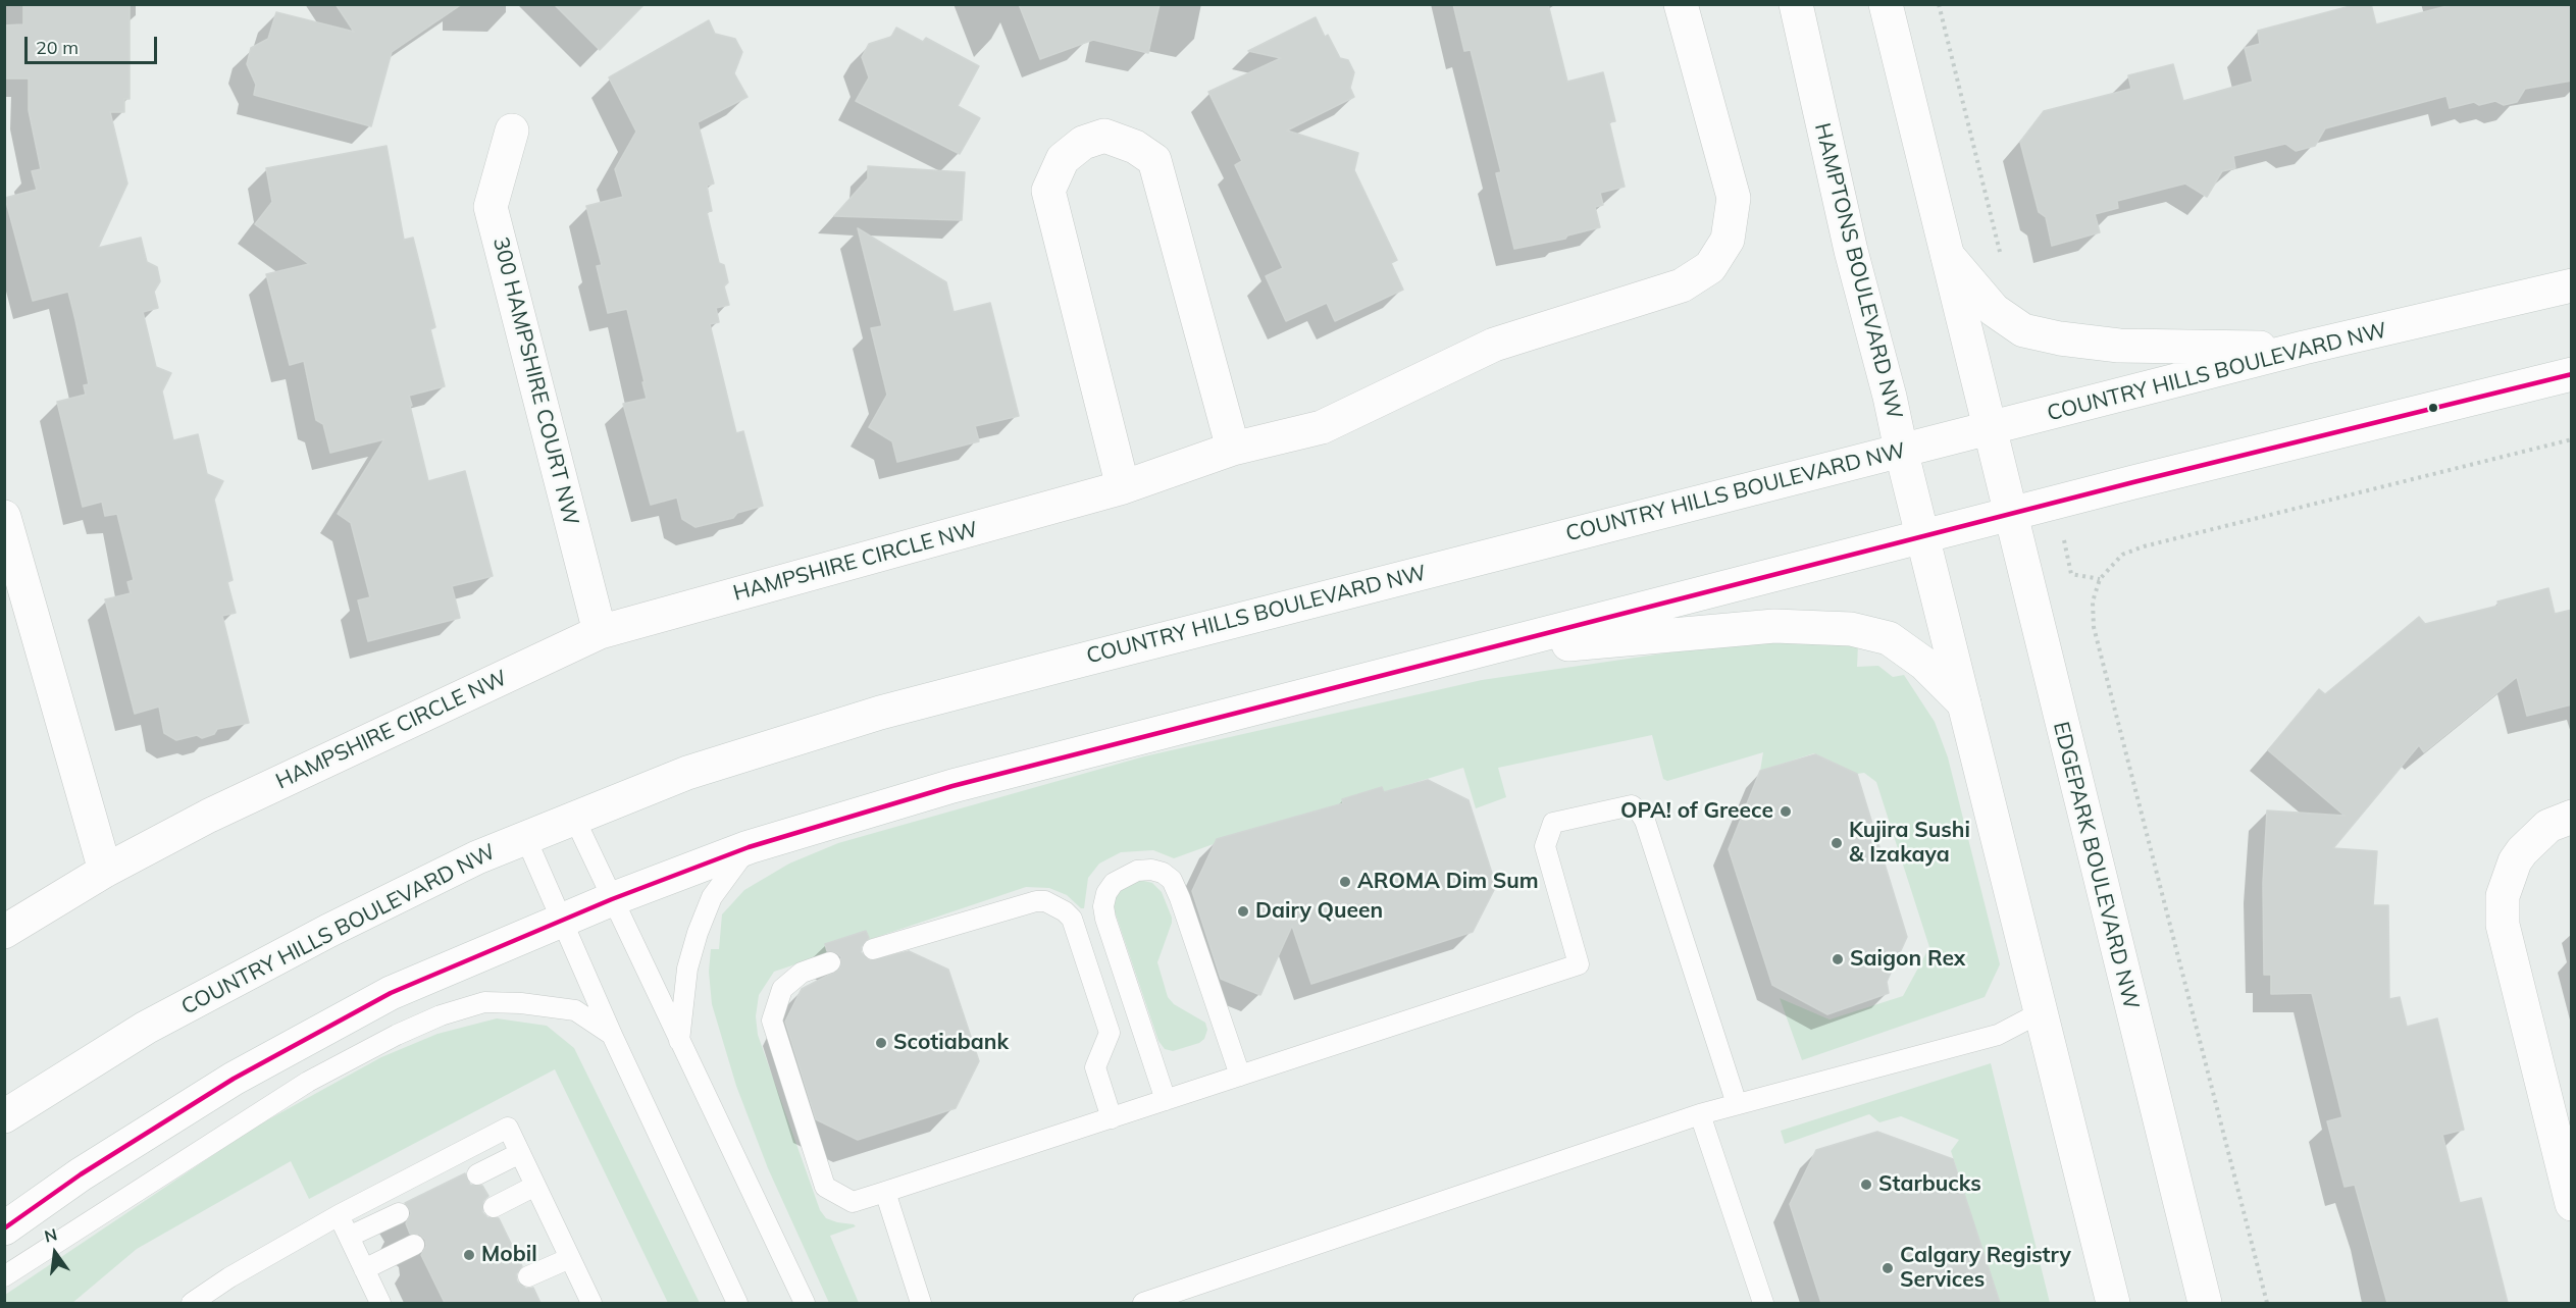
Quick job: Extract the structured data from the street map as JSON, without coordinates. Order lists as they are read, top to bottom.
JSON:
{
  "streets": {
    "street": [
      "HAMPTONS BOULEVARD NW",
      "COUNTRY HILLS BOULEVARD NW",
      "300 HAMPSHIRE COURT NW",
      "HAMPSHIRE CIRCLE NW",
      "EDGEPARK BOULEVARD NW"
    ]
  },
  "crossings": [
    ["HAMPTONS BOULEVARD NW", "COUNTRY HILLS BOULEVARD NW"],
    ["COUNTRY HILLS BOULEVARD NW", "EDGEPARK BOULEVARD NW"],
    ["300 HAMPSHIRE COURT NW", "HAMPSHIRE CIRCLE NW"]
  ],
  "places": [
    "OPA! of Greece",
    "Kujira Sushi & Izakaya",
    "AROMA Dim Sum",
    "Dairy Queen",
    "Saigon Rex",
    "Scotiabank",
    "Starbucks",
    "Mobil",
    "Calgary Registry Services"
  ],
  "scale_bar": "20 m",
  "north": "top"
}
